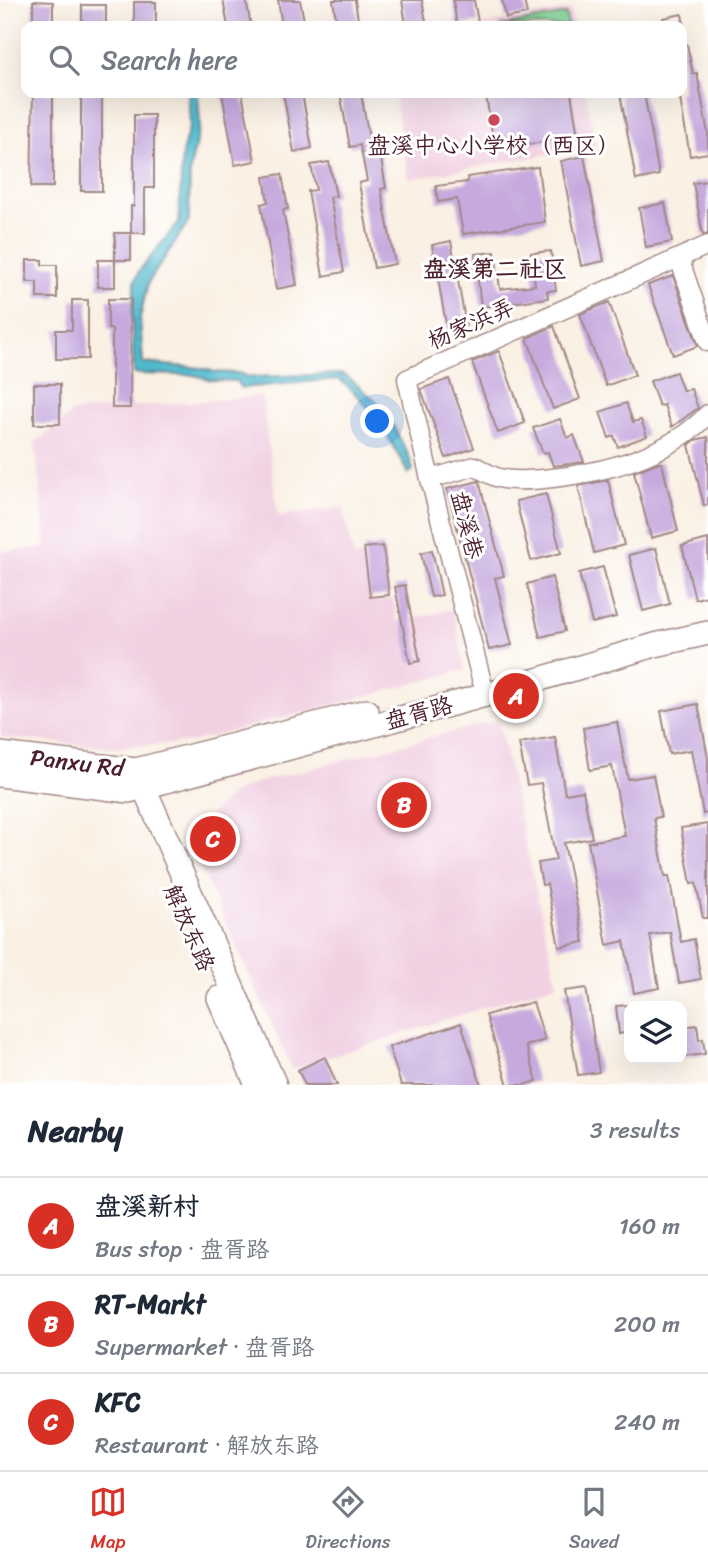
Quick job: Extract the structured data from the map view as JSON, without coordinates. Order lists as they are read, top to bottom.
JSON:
{
  "streets": {
    "main road": ["盘胥路", "Panxu Rd", "解放东路"],
    "street": ["杨家浜弄", "盘溪巷"]
  },
  "crossings": [
    ["杨家浜弄", "盘溪巷"],
    ["盘溪巷", "盘胥路"],
    ["盘胥路", "Panxu Rd"],
    ["盘胥路", "解放东路"],
    ["Panxu Rd", "解放东路"]
  ],
  "districts": ["盘溪第二社区"],
  "places": ["盘溪中心小学校（西区）"],
  "page": {
    "search": "Search here",
    "pins": ["A", "B", "C"],
    "heading": ["Nearby", "3 results"],
    "list": [
      {
        "mark": "A",
        "name": "盘溪新村",
        "note": "Bus stop · 盘胥路",
        "value": "160 m"
      },
      {
        "mark": "B",
        "name": "RT-Markt",
        "note": "Supermarket · 盘胥路",
        "value": "200 m"
      },
      {
        "mark": "C",
        "name": "KFC",
        "note": "Restaurant · 解放东路",
        "value": "240 m"
      }
    ],
    "nav": ["Map", "Directions", "Saved"]
  }
}
